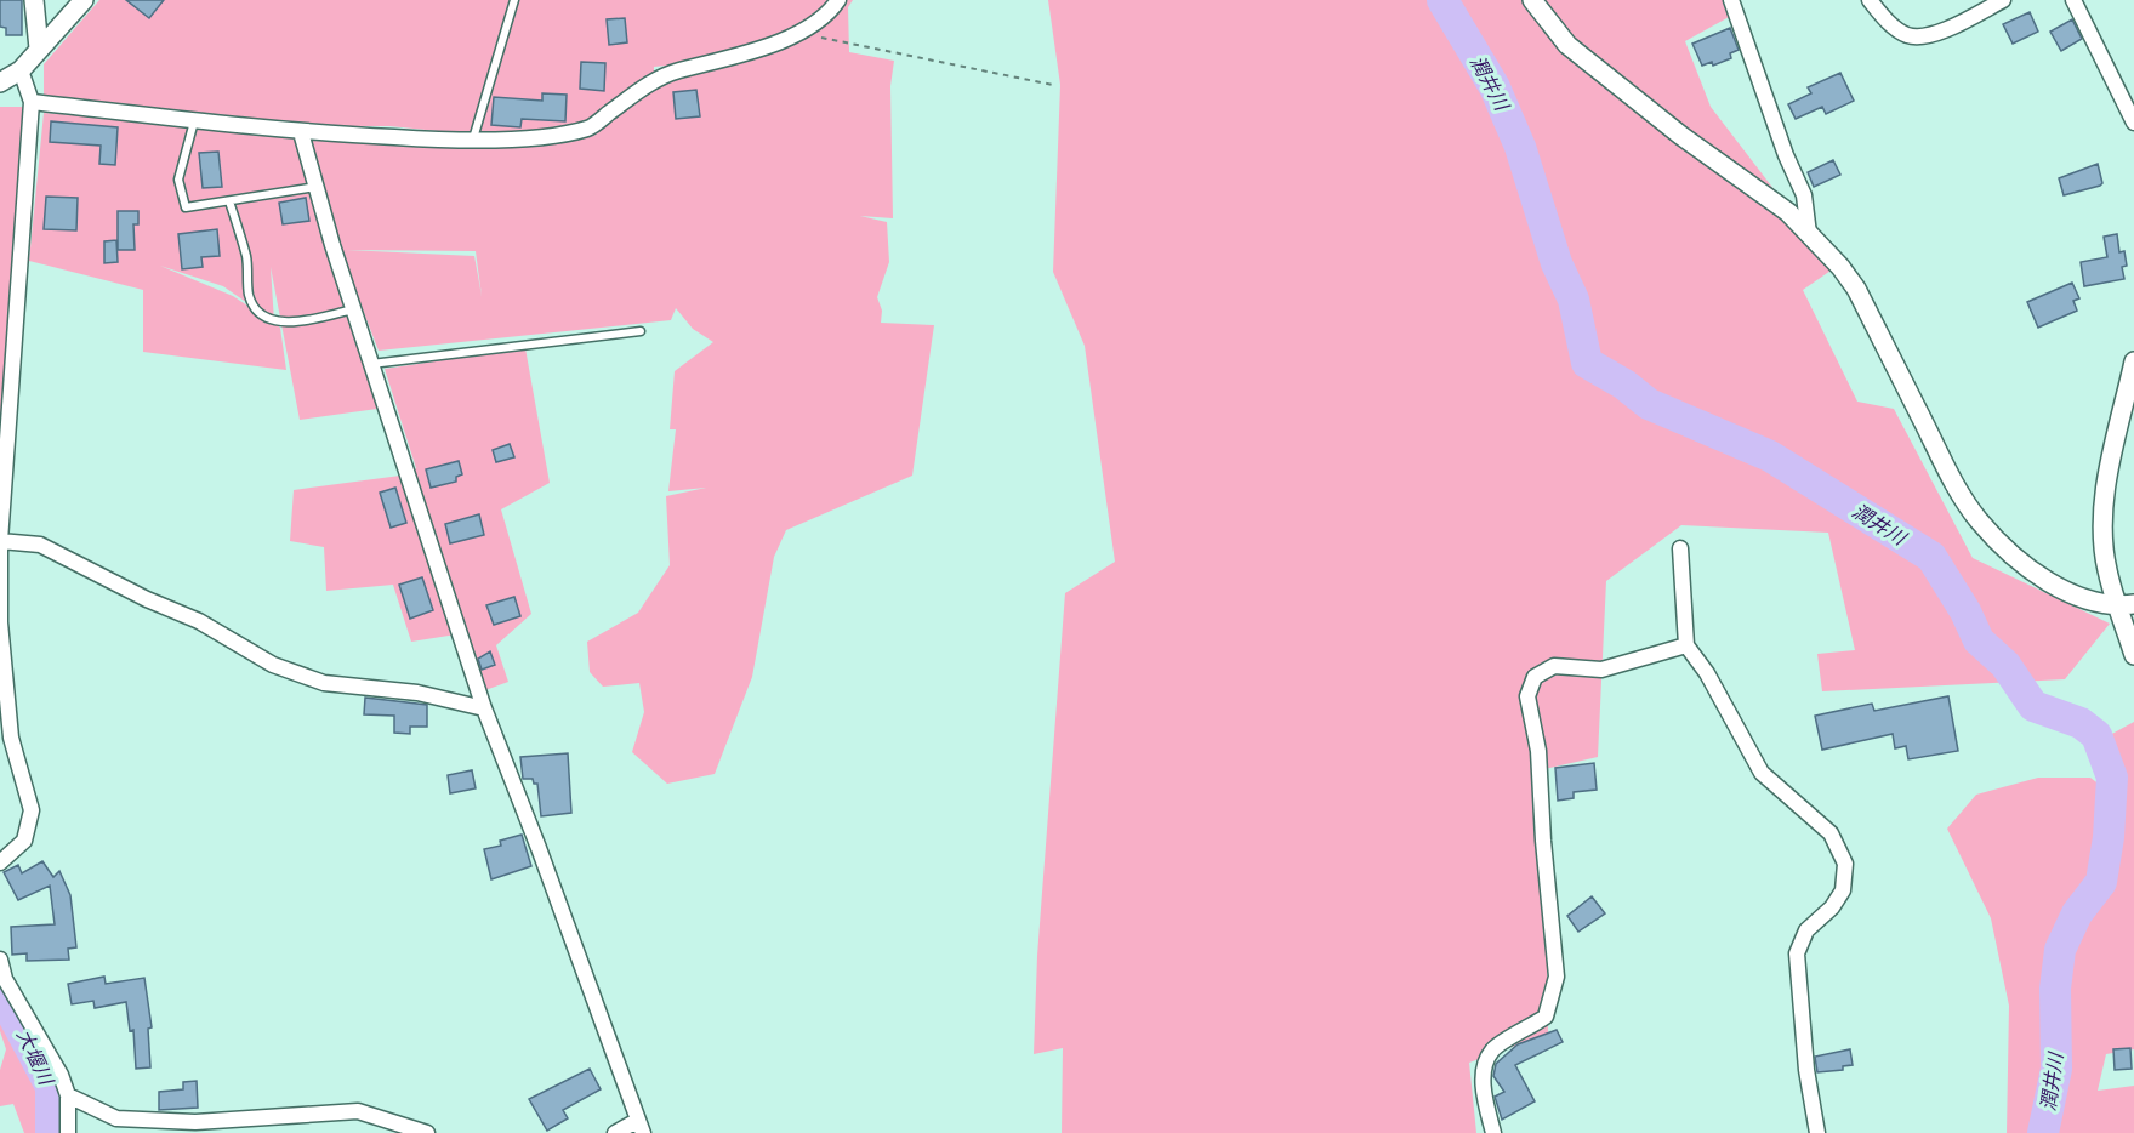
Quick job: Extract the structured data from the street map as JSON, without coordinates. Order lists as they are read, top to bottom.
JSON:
{
  "water": ["潤井川", "大堰川"]
}
